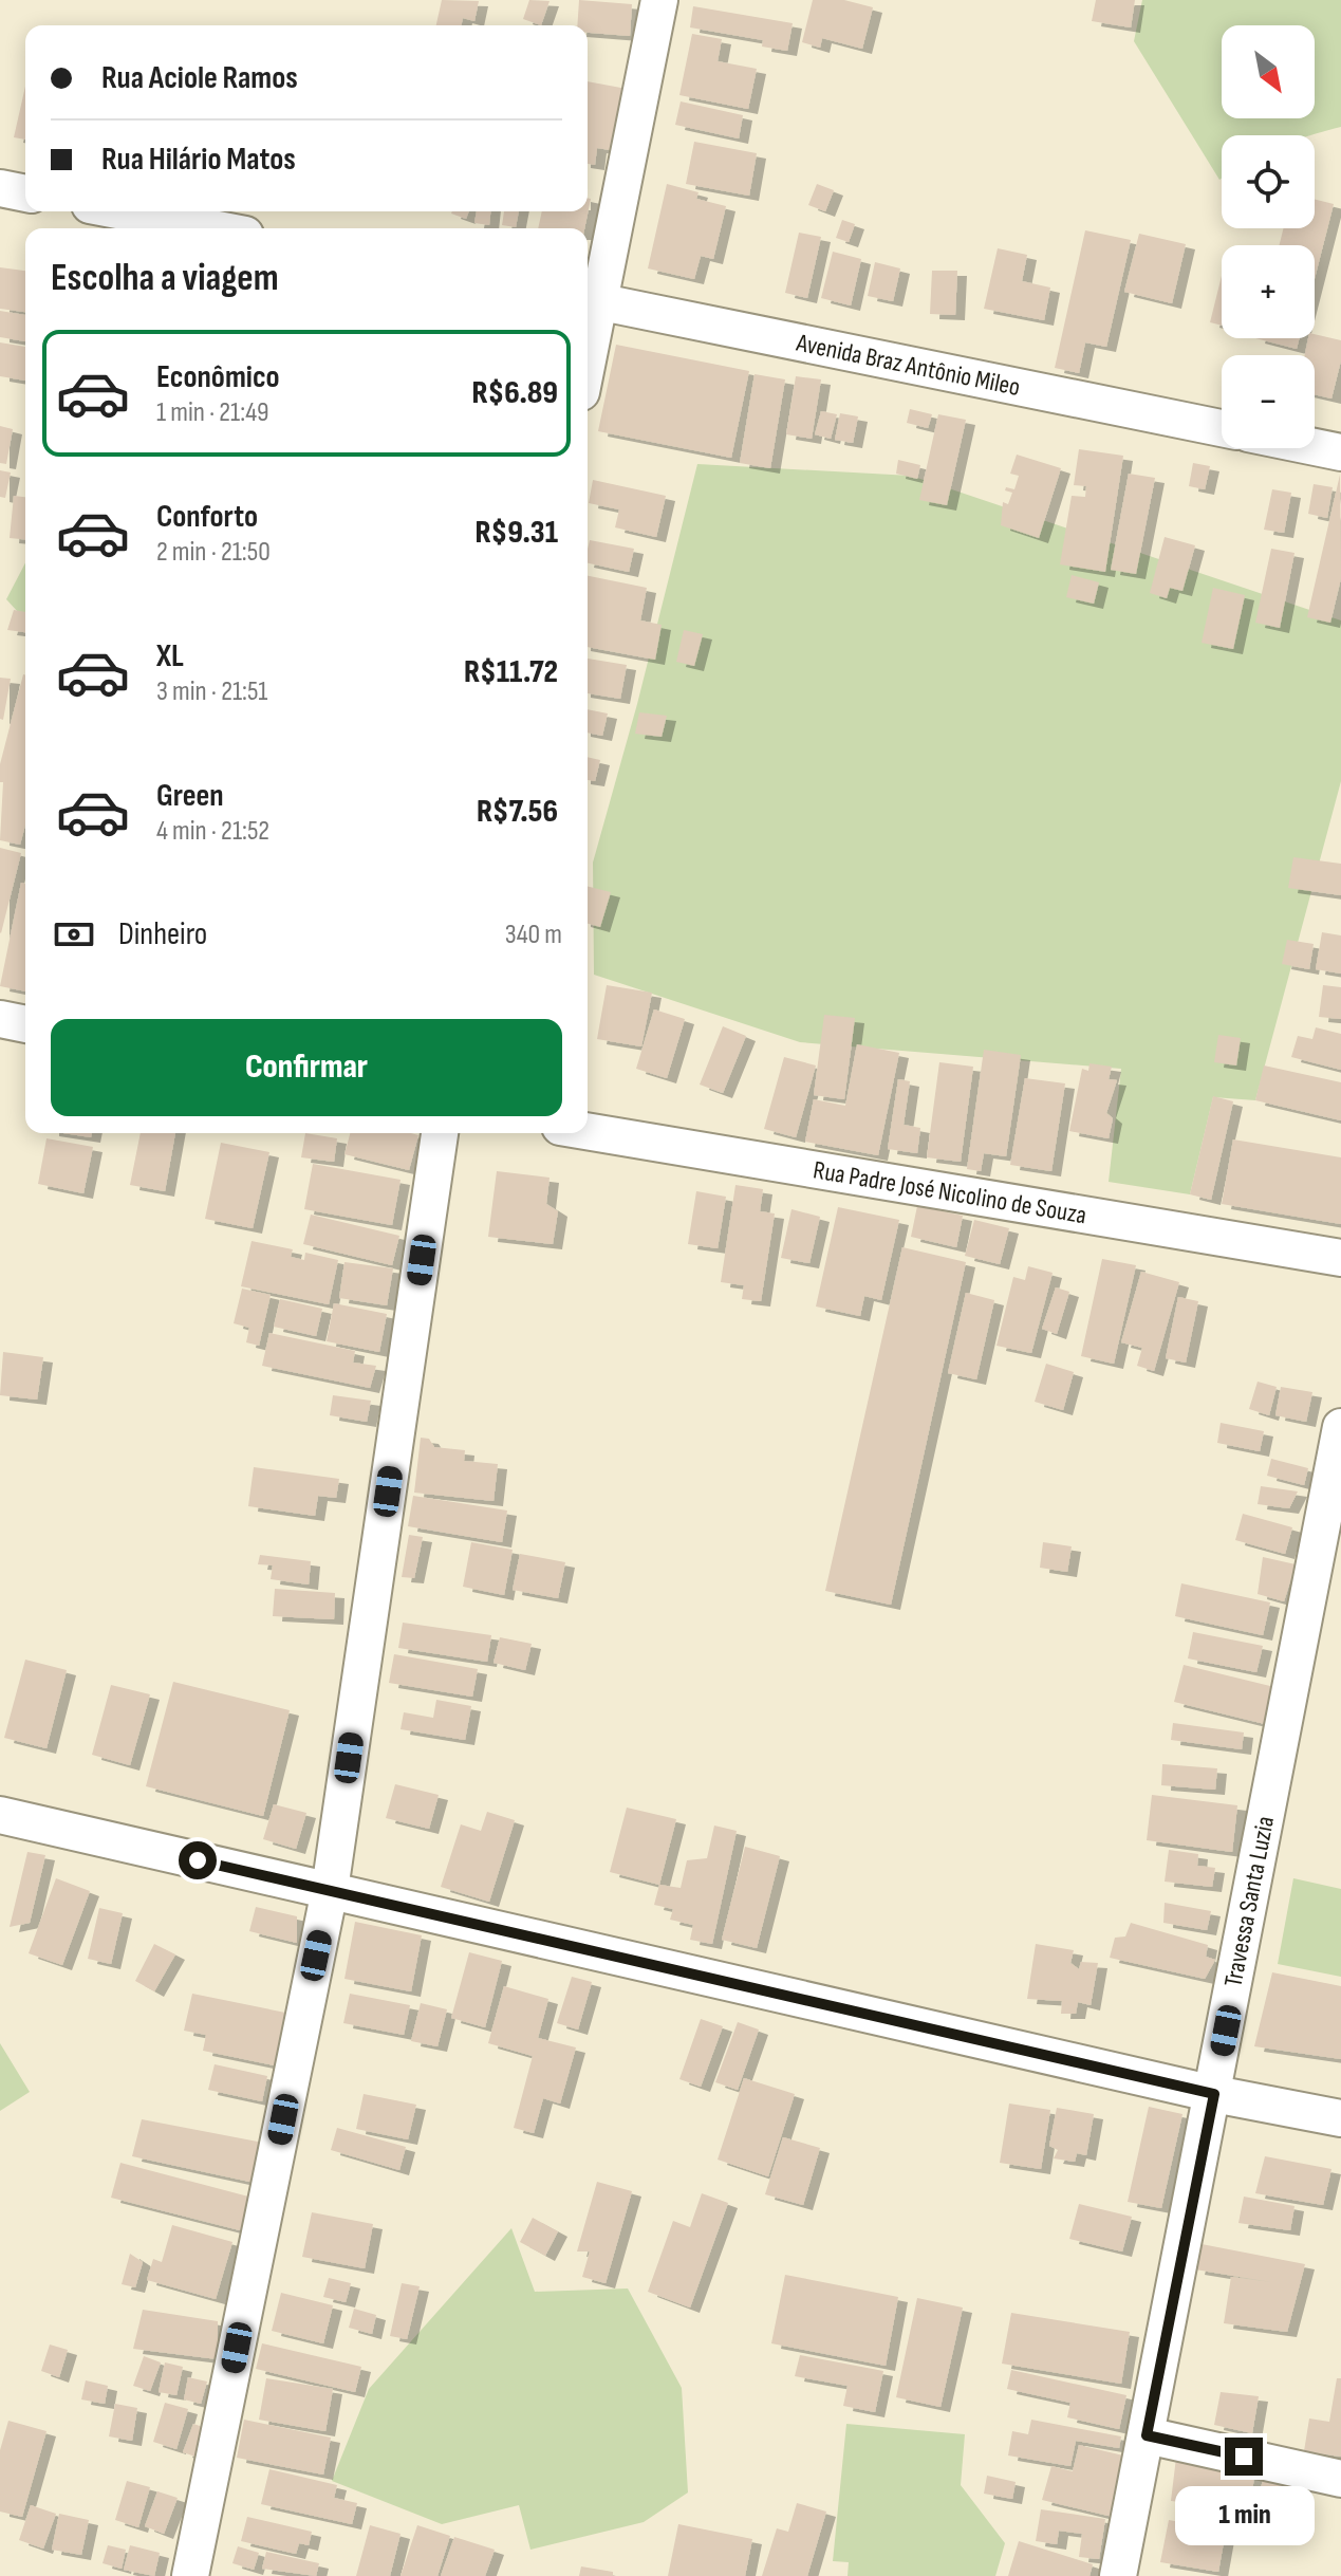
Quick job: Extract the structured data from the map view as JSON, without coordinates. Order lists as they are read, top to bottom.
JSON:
{
  "streets": {
    "street": ["Avenida Braz Antônio Mileo", "Rua Padre José Nicolino de Souza", "Travessa Santa Luzia"]
  },
  "north": "bottom right",
  "page": {
    "map_buttons": ["+", "−"],
    "banner": ["Rua Aciole Ramos", "Rua Hilário Matos"],
    "heading": "Escolha a viagem",
    "list": [
      {
        "name": "Econômico",
        "note": "1 min · 21:49",
        "value": "R$6.89"
      },
      {
        "name": "Conforto",
        "note": "2 min · 21:50",
        "value": "R$9.31"
      },
      {
        "name": "XL",
        "note": "3 min · 21:51",
        "value": "R$11.72"
      },
      {
        "name": "Green",
        "note": "4 min · 21:52",
        "value": "R$7.56"
      }
    ],
    "pay": ["Dinheiro", "340 m"],
    "buttons": "Confirmar",
    "bubble": "1 min"
  }
}
